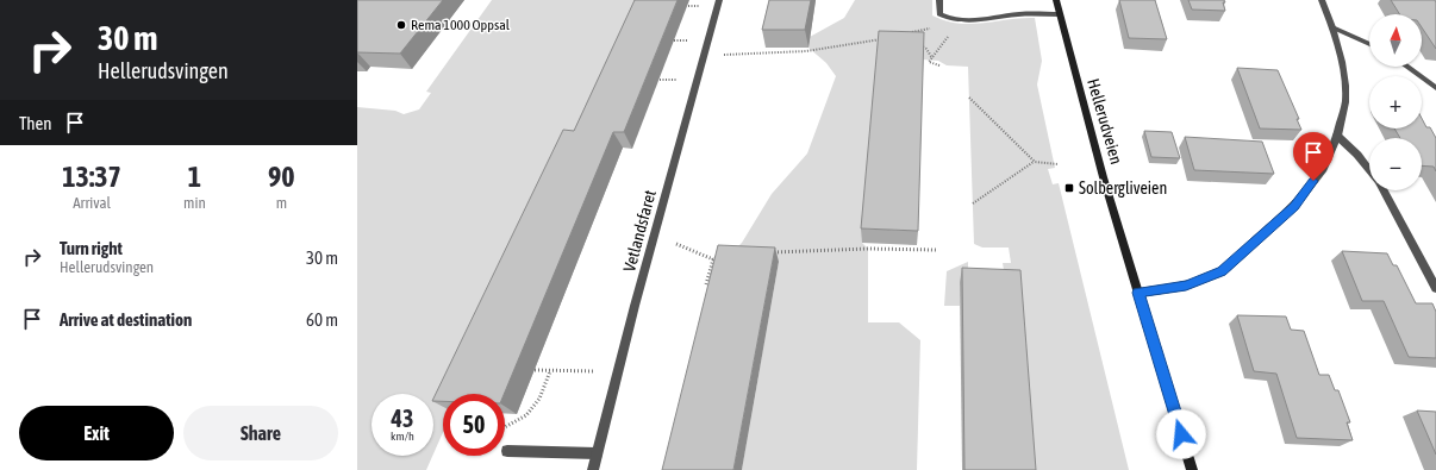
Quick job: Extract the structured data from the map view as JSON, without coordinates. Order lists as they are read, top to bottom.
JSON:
{
  "streets": {
    "main road": ["Hellerudveien"],
    "street": ["Vetlandsfaret"]
  },
  "places": {
    "other": ["Rema 1000 Oppsal"],
    "transit": ["Solbergliveien"]
  },
  "north": "top",
  "page": {
    "turn": ["30 m", "Hellerudsvingen"],
    "map_buttons": ["+", "−"],
    "then": "Then",
    "eta": [
      "13:37",
      "Arrival",
      "1",
      "min",
      "90",
      "m"
    ],
    "list": [
      {
        "name": "Turn right",
        "note": "Hellerudsvingen",
        "value": "30 m"
      },
      {
        "name": "Arrive at destination",
        "value": "60 m"
      }
    ],
    "speed": "43 km/h",
    "limit": "50",
    "buttons": ["Exit", "Share"]
  }
}
